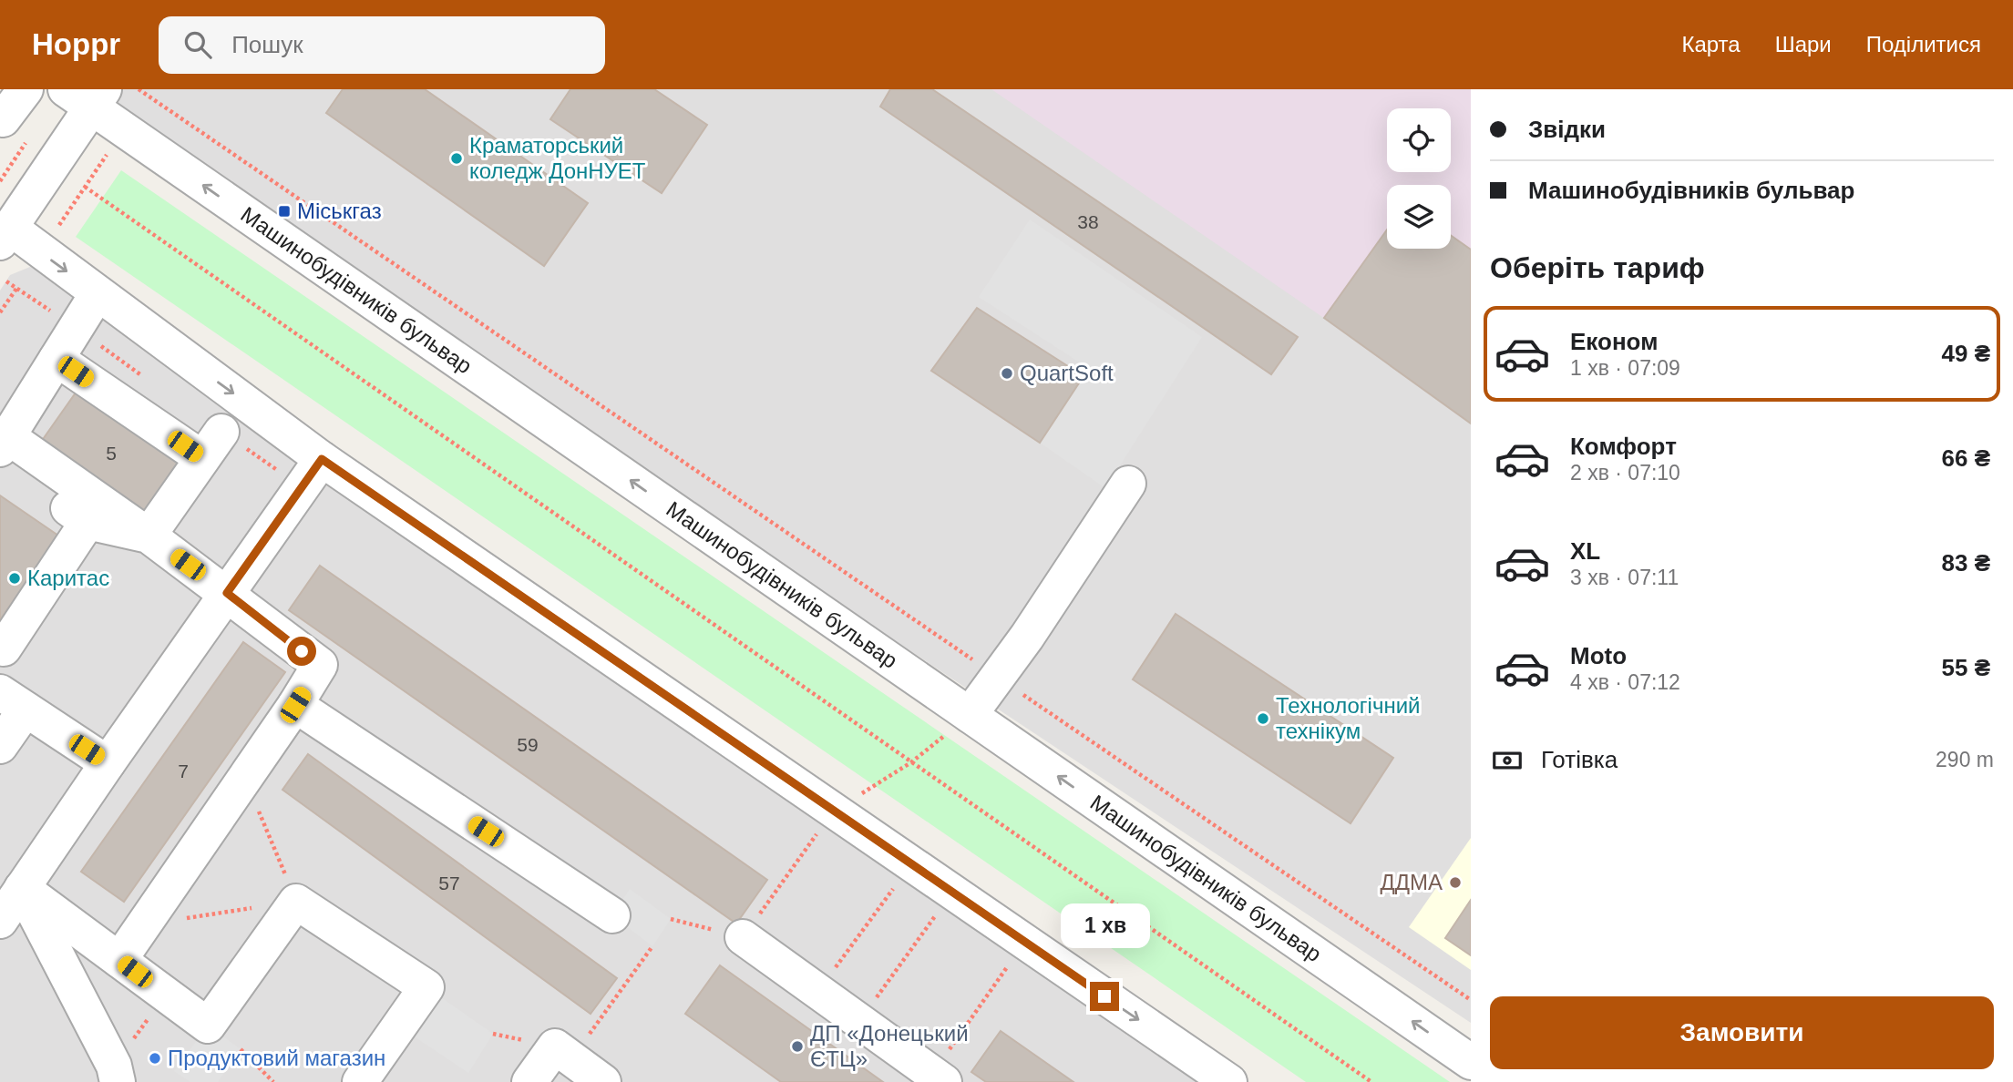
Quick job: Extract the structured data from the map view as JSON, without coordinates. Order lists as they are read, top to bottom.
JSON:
{
  "streets": {
    "street": ["Машинобудівників бульвар"]
  },
  "places": {
    "other": [
      "Краматорський коледж ДонНУЕТ",
      "QuartSoft",
      "Каритас",
      "Технологічний технікум",
      "ДДМА",
      "ДП «Донецький ЄТЦ»",
      "Продуктовий магазин"
    ],
    "transit": ["Міськгаз"]
  },
  "house_numbers": [
    "38",
    "5",
    "59",
    "7",
    "57"
  ],
  "page": {
    "header": "Hoppr",
    "search": "Пошук",
    "nav": ["Карта", "Шари", "Поділитися"],
    "banner": ["Звідки", "Машинобудівників бульвар"],
    "heading": "Оберіть тариф",
    "list": [
      {
        "name": "Економ",
        "note": "1 хв · 07:09",
        "value": "49 ₴"
      },
      {
        "name": "Комфорт",
        "note": "2 хв · 07:10",
        "value": "66 ₴"
      },
      {
        "name": "XL",
        "note": "3 хв · 07:11",
        "value": "83 ₴"
      },
      {
        "name": "Moto",
        "note": "4 хв · 07:12",
        "value": "55 ₴"
      }
    ],
    "pay": ["Готівка", "290 m"],
    "bubble": "1 хв",
    "buttons": "Замовити"
  }
}
